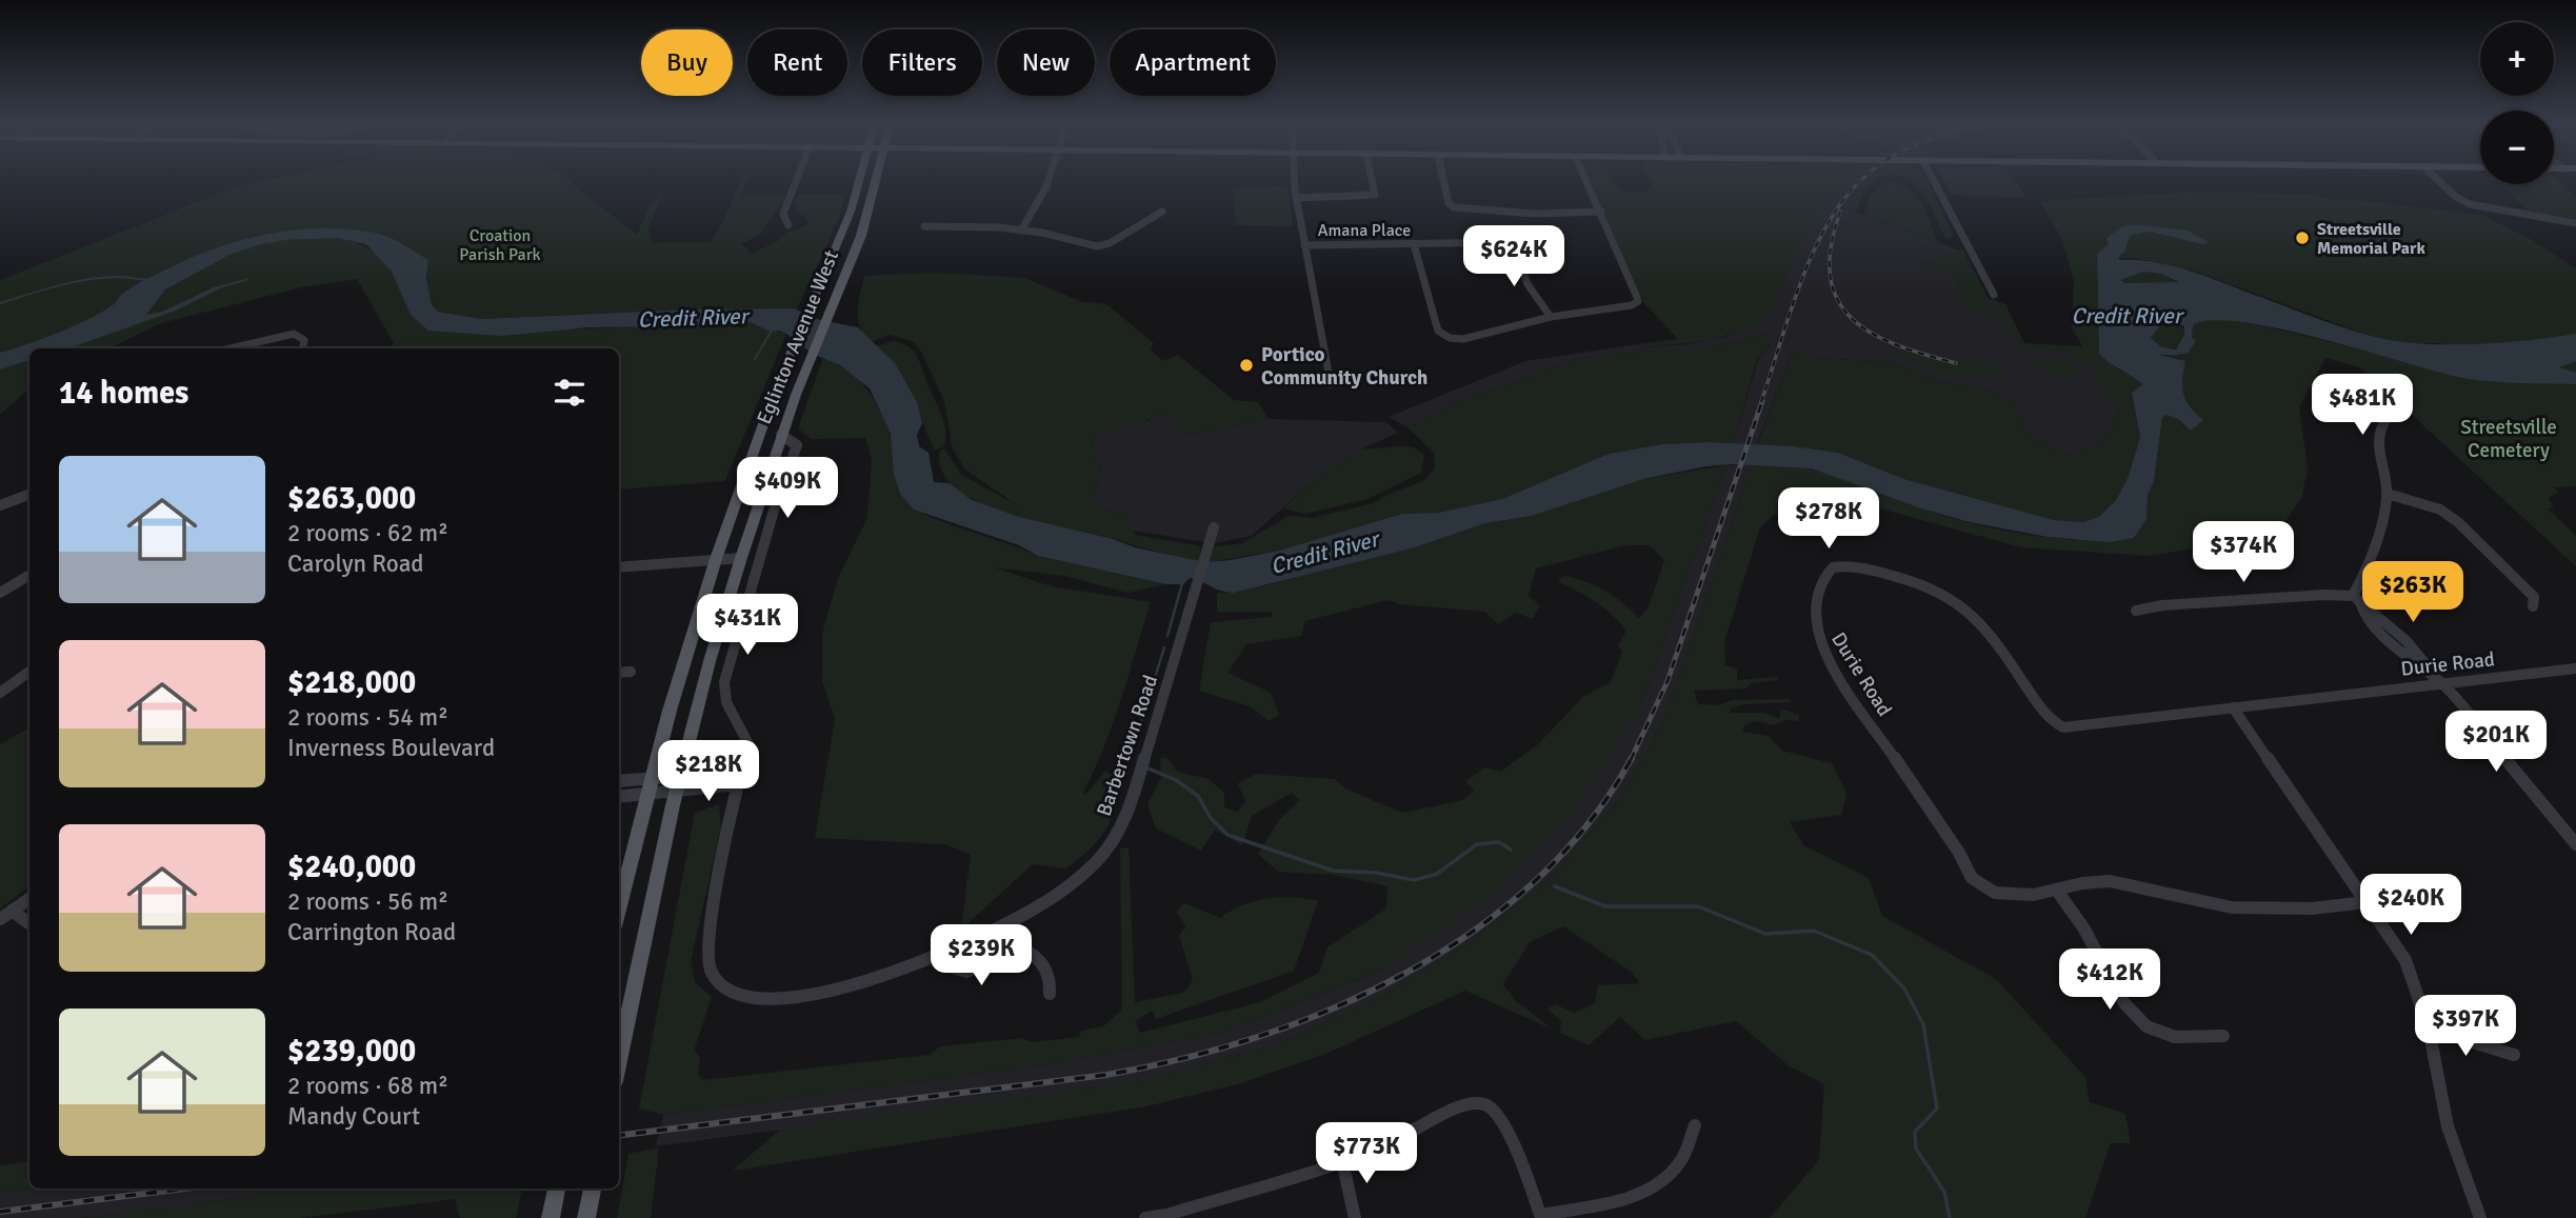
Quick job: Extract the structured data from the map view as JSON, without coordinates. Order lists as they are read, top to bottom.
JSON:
{
  "streets": {
    "main road": ["Eglinton Avenue West"],
    "street": ["Amana Place", "Durie Road", "Barbertown Road"]
  },
  "crossings": [
    ["Eglinton Avenue West", "Barbertown Road"]
  ],
  "water": ["Credit River"],
  "parks": ["Croation Parish Park", "Streetsville Cemetery"],
  "places": ["Streetsville Memorial Park", "Portico Community Church"],
  "page": {
    "map_buttons": ["+", "−"],
    "chip": [
      "Buy",
      "Rent",
      "Filters",
      "New",
      "Apartment"
    ],
    "price": [
      "$624K",
      "$481K",
      "$409K",
      "$278K",
      "$374K",
      "$263K",
      "$431K",
      "$201K",
      "$218K",
      "$240K",
      "$239K",
      "$412K",
      "$397K",
      "$773K"
    ],
    "heading": "14 homes",
    "list": [
      {
        "name": "$263,000",
        "note": "2 rooms · 62 m² · Carolyn Road"
      },
      {
        "name": "$218,000",
        "note": "2 rooms · 54 m² · Inverness Boulevard"
      },
      {
        "name": "$240,000",
        "note": "2 rooms · 56 m² · Carrington Road"
      },
      {
        "name": "$239,000",
        "note": "2 rooms · 68 m² · Mandy Court"
      }
    ]
  }
}
